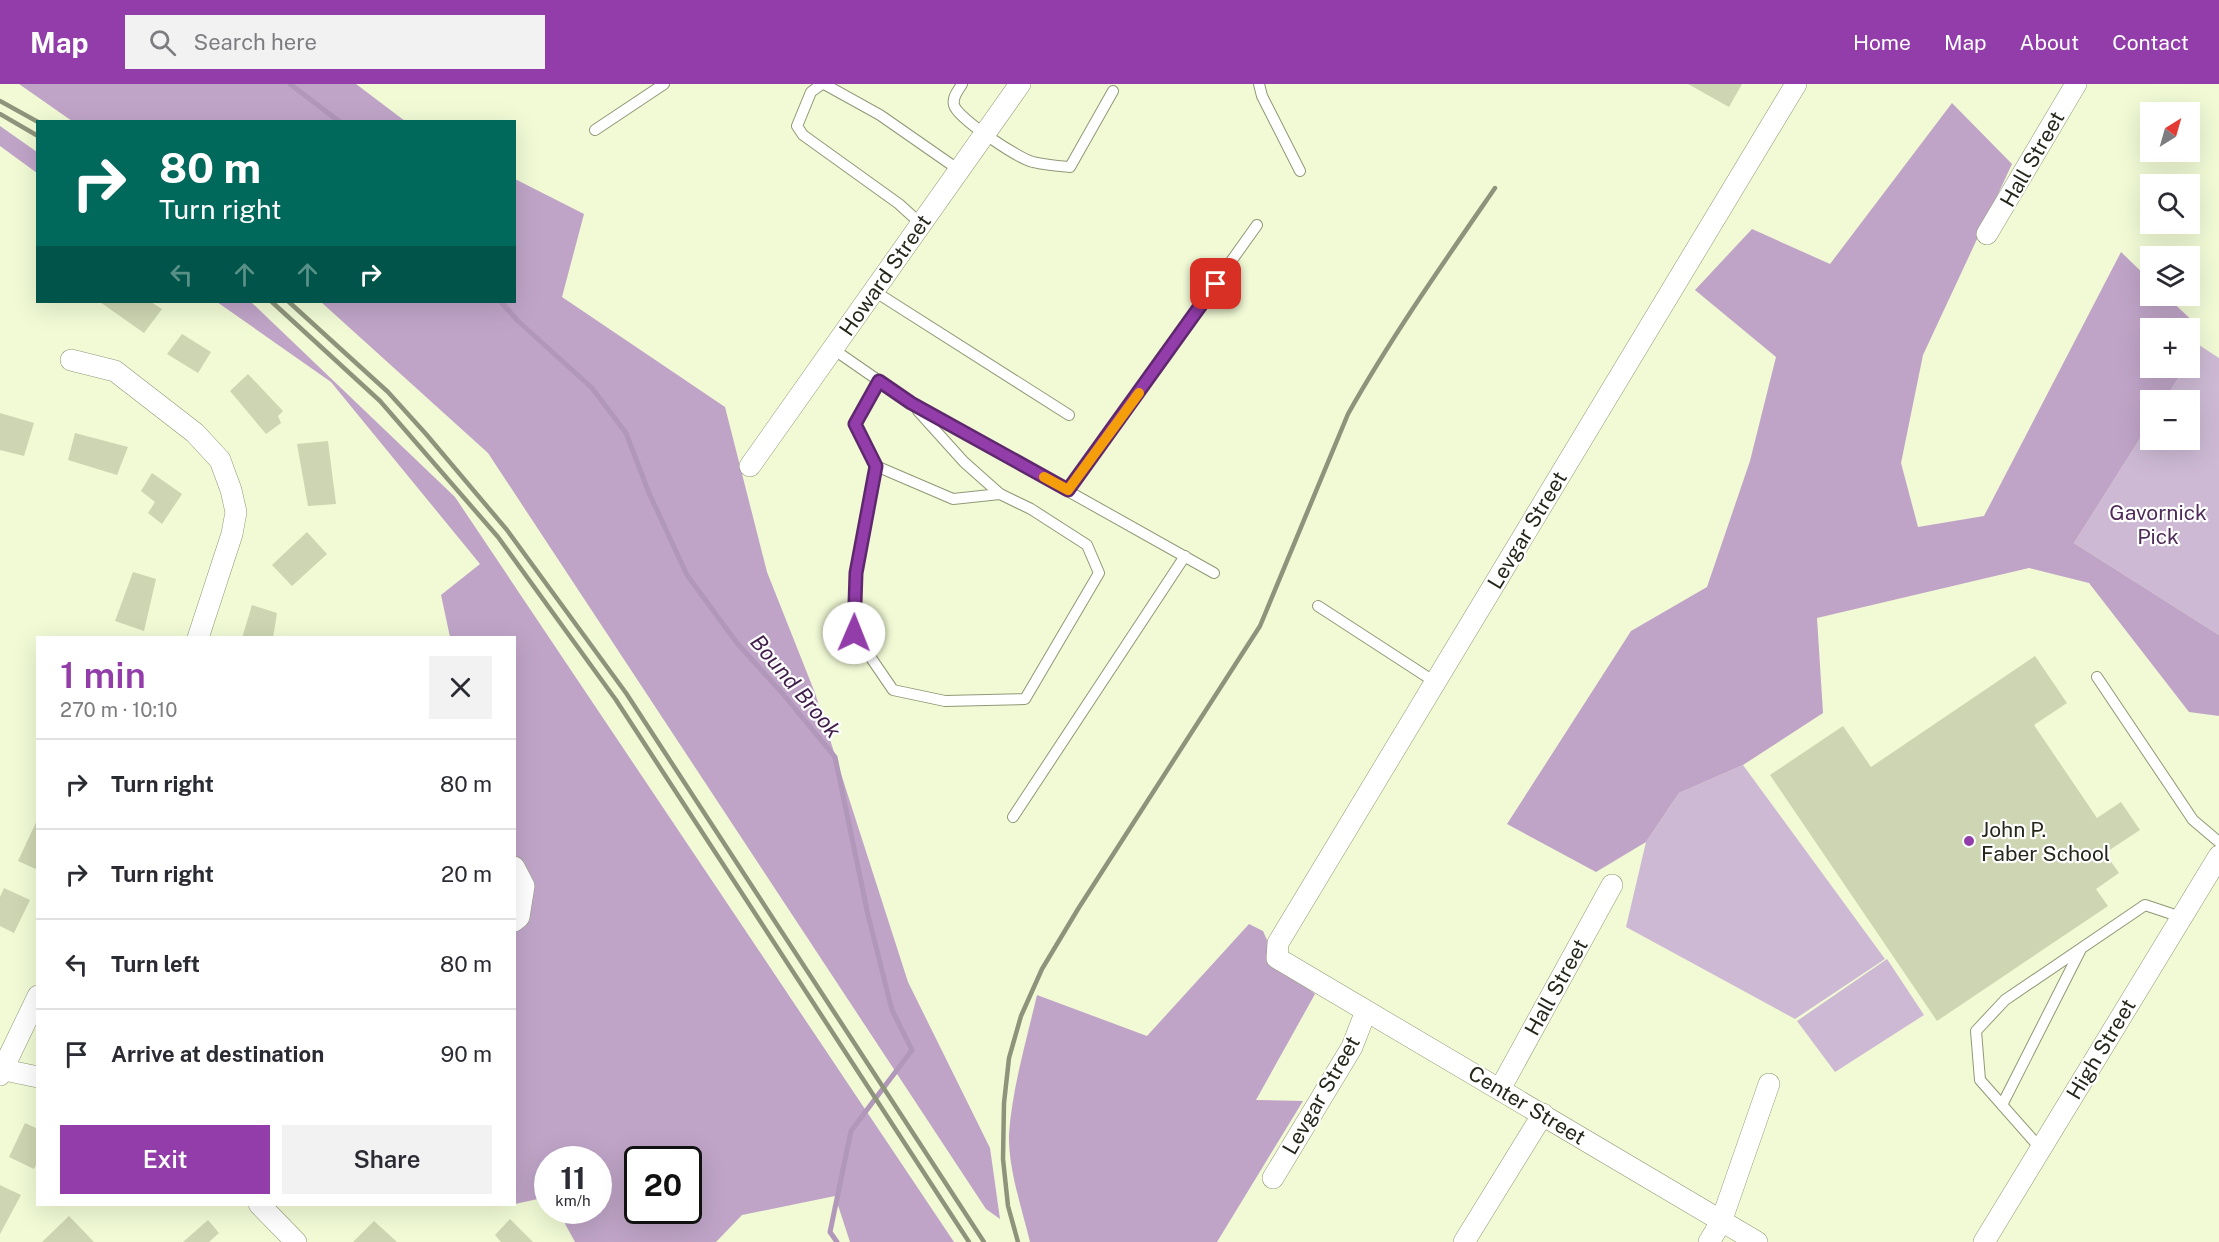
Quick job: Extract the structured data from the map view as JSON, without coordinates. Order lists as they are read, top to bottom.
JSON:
{
  "streets": {
    "street": [
      "Hall Street",
      "Howard Street",
      "Levgar Street",
      "High Street",
      "Center Street"
    ]
  },
  "crossings": [
    ["Hall Street", "Center Street"],
    ["Levgar Street", "Center Street"]
  ],
  "water": ["Bound Brook"],
  "parks": ["Gavornick Pick"],
  "places": ["John P. Faber School"],
  "north": "top right",
  "page": {
    "header": "Map",
    "search": "Search here",
    "nav": [
      "Home",
      "Map",
      "About",
      "Contact"
    ],
    "map_buttons": ["+", "−"],
    "turn": ["80 m", "Turn right"],
    "heading": ["1 min", "270 m · 10:10"],
    "list": [
      {
        "name": "Turn right",
        "value": "80 m"
      },
      {
        "name": "Turn right",
        "value": "20 m"
      },
      {
        "name": "Turn left",
        "value": "80 m"
      },
      {
        "name": "Arrive at destination",
        "value": "90 m"
      }
    ],
    "buttons": ["Exit", "Share"],
    "speed": "11 km/h",
    "limit": "20"
  }
}
